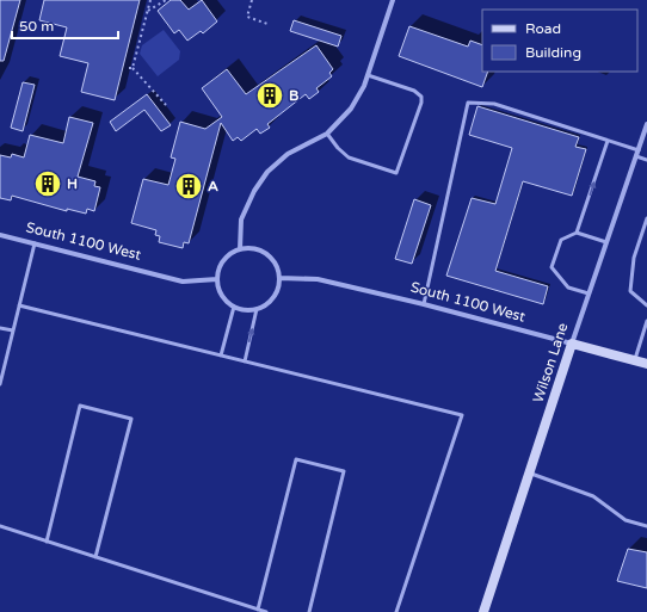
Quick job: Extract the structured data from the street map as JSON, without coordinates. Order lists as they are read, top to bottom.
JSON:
{
  "streets": {
    "street": ["South 1100 West", "Wilson Lane"]
  },
  "crossings": [
    ["South 1100 West", "Wilson Lane"]
  ],
  "places": {
    "building": ["B", "H", "A"]
  },
  "legend": ["Road", "Building"],
  "scale_bar": "50 m"
}
